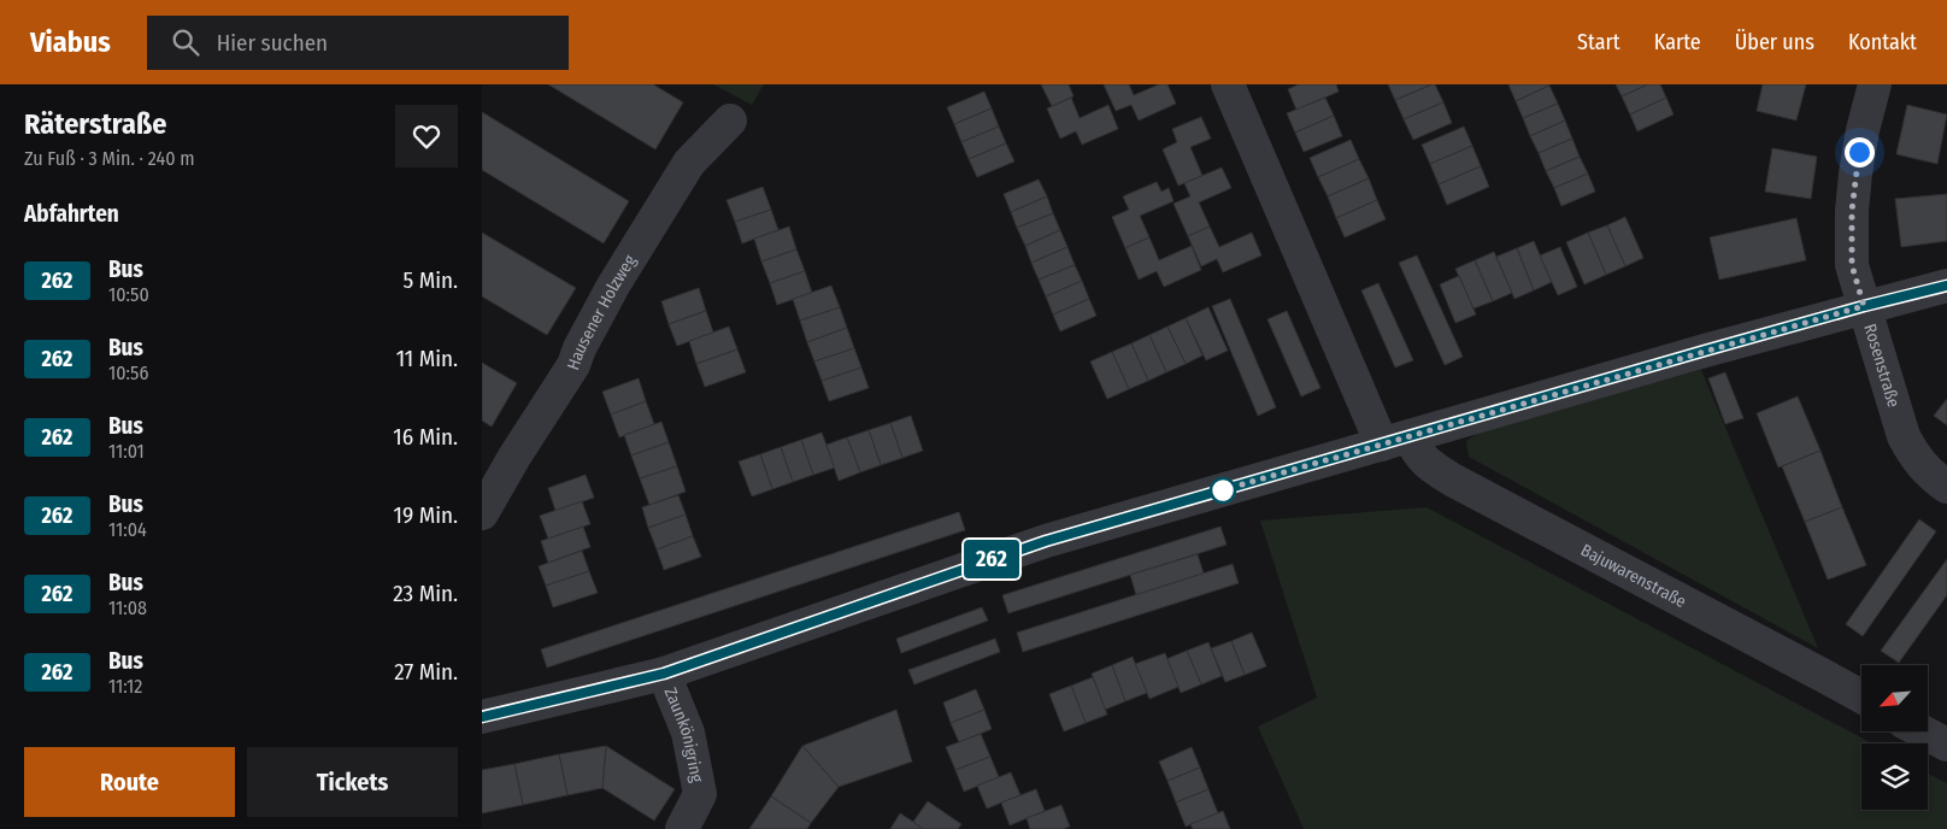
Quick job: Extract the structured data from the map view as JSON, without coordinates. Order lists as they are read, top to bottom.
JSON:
{
  "streets": {
    "street": [
      "Hausener Holzweg",
      "Rosenstraße",
      "Bajuwarenstraße",
      "Zaunkönigring"
    ]
  },
  "lines": ["bus line 262"],
  "north": "bottom left",
  "page": {
    "header": "Viabus",
    "search": "Hier suchen",
    "nav": [
      "Start",
      "Karte",
      "Über uns",
      "Kontakt"
    ],
    "heading": [
      ["Räterstraße", "Zu Fuß · 3 Min. · 240 m"],
      "Abfahrten"
    ],
    "on_map": "262",
    "list": [
      {
        "mark": "262",
        "name": "Bus",
        "note": "10:50",
        "value": "5 Min."
      },
      {
        "mark": "262",
        "name": "Bus",
        "note": "10:56",
        "value": "11 Min."
      },
      {
        "mark": "262",
        "name": "Bus",
        "note": "11:01",
        "value": "16 Min."
      },
      {
        "mark": "262",
        "name": "Bus",
        "note": "11:04",
        "value": "19 Min."
      },
      {
        "mark": "262",
        "name": "Bus",
        "note": "11:08",
        "value": "23 Min."
      },
      {
        "mark": "262",
        "name": "Bus",
        "note": "11:12",
        "value": "27 Min."
      }
    ],
    "buttons": ["Route", "Tickets"]
  }
}
